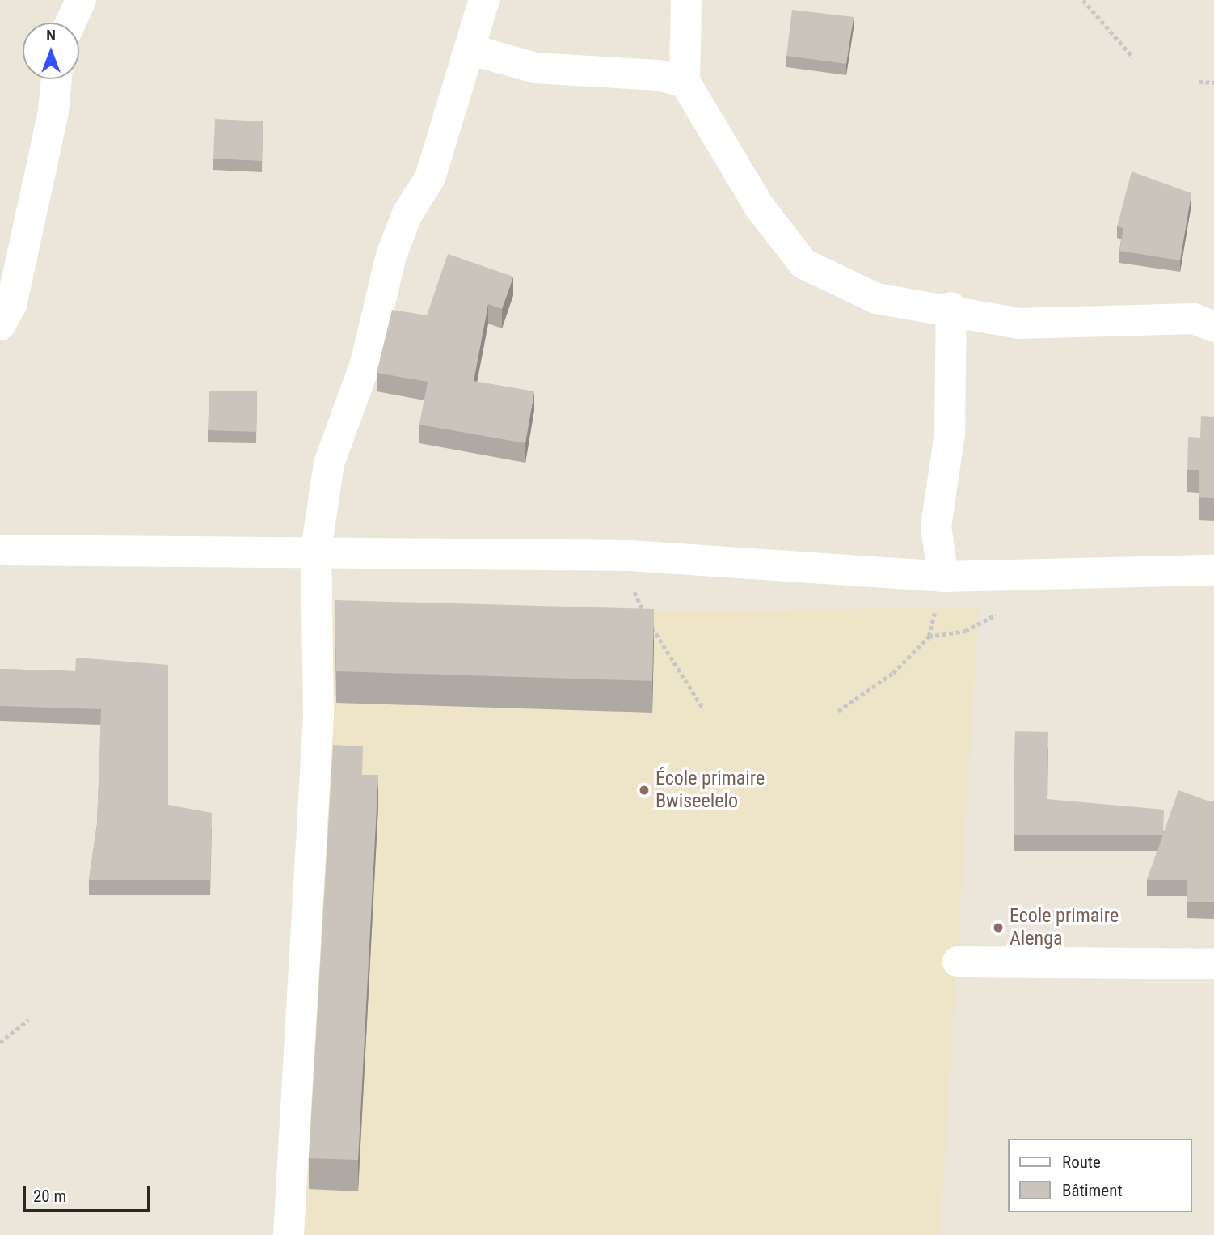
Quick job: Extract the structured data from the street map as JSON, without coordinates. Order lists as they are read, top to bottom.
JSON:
{
  "places": ["École primaire Bwiseelelo", "Ecole primaire Alenga"],
  "legend": ["Route", "Bâtiment"],
  "scale_bar": "20 m",
  "north": "top"
}
